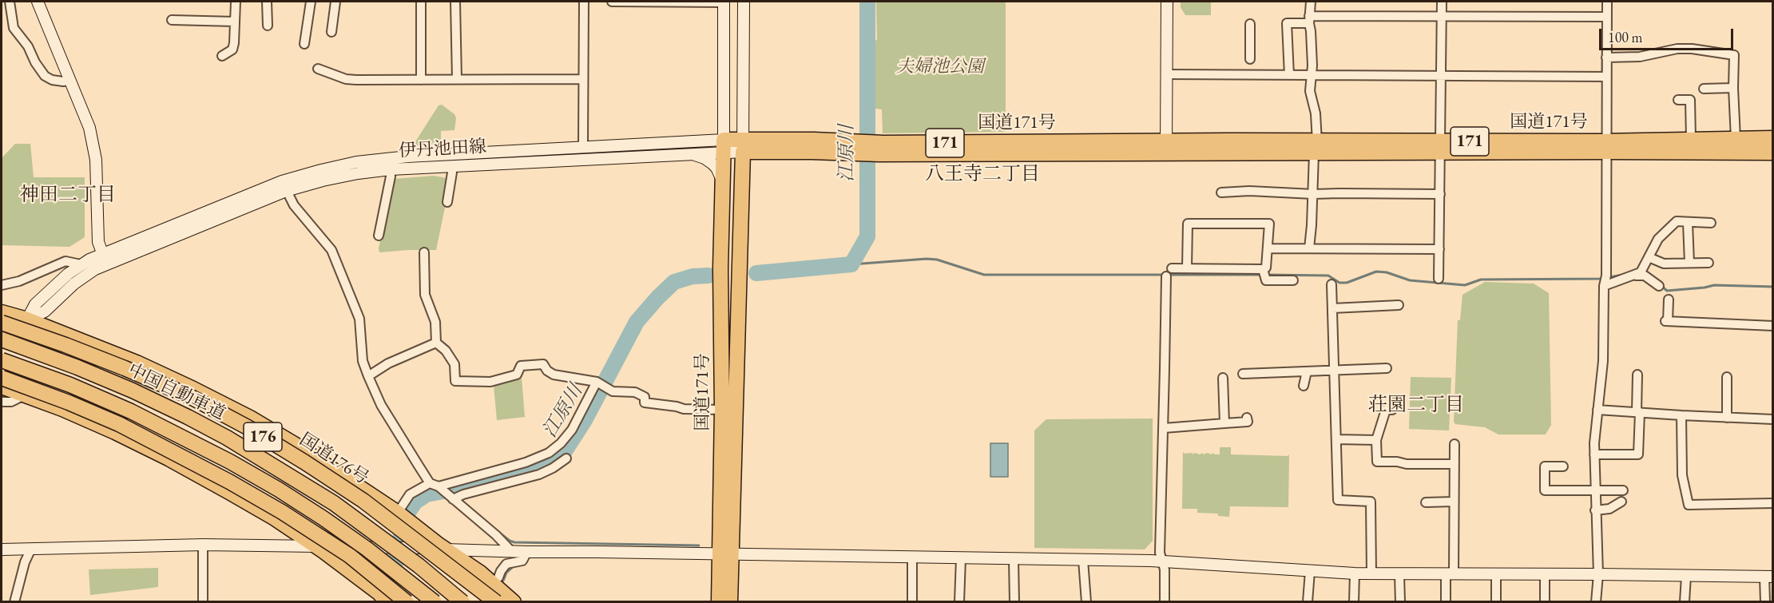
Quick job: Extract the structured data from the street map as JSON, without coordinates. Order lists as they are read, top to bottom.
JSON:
{
  "streets": {
    "highway": [
      "国道171号",
      "171",
      "中国自動車道",
      "176",
      "国道176号"
    ],
    "street": ["伊丹池田線"]
  },
  "crossings": [
    ["国道171号", "伊丹池田線"],
    ["伊丹池田線", "中国自動車道"],
    ["伊丹池田線", "国道176号"]
  ],
  "districts": ["八王寺二丁目", "神田二丁目", "荘園二丁目"],
  "water": ["江原川"],
  "parks": ["夫婦池公園"],
  "scale_bar": "100 m"
}
